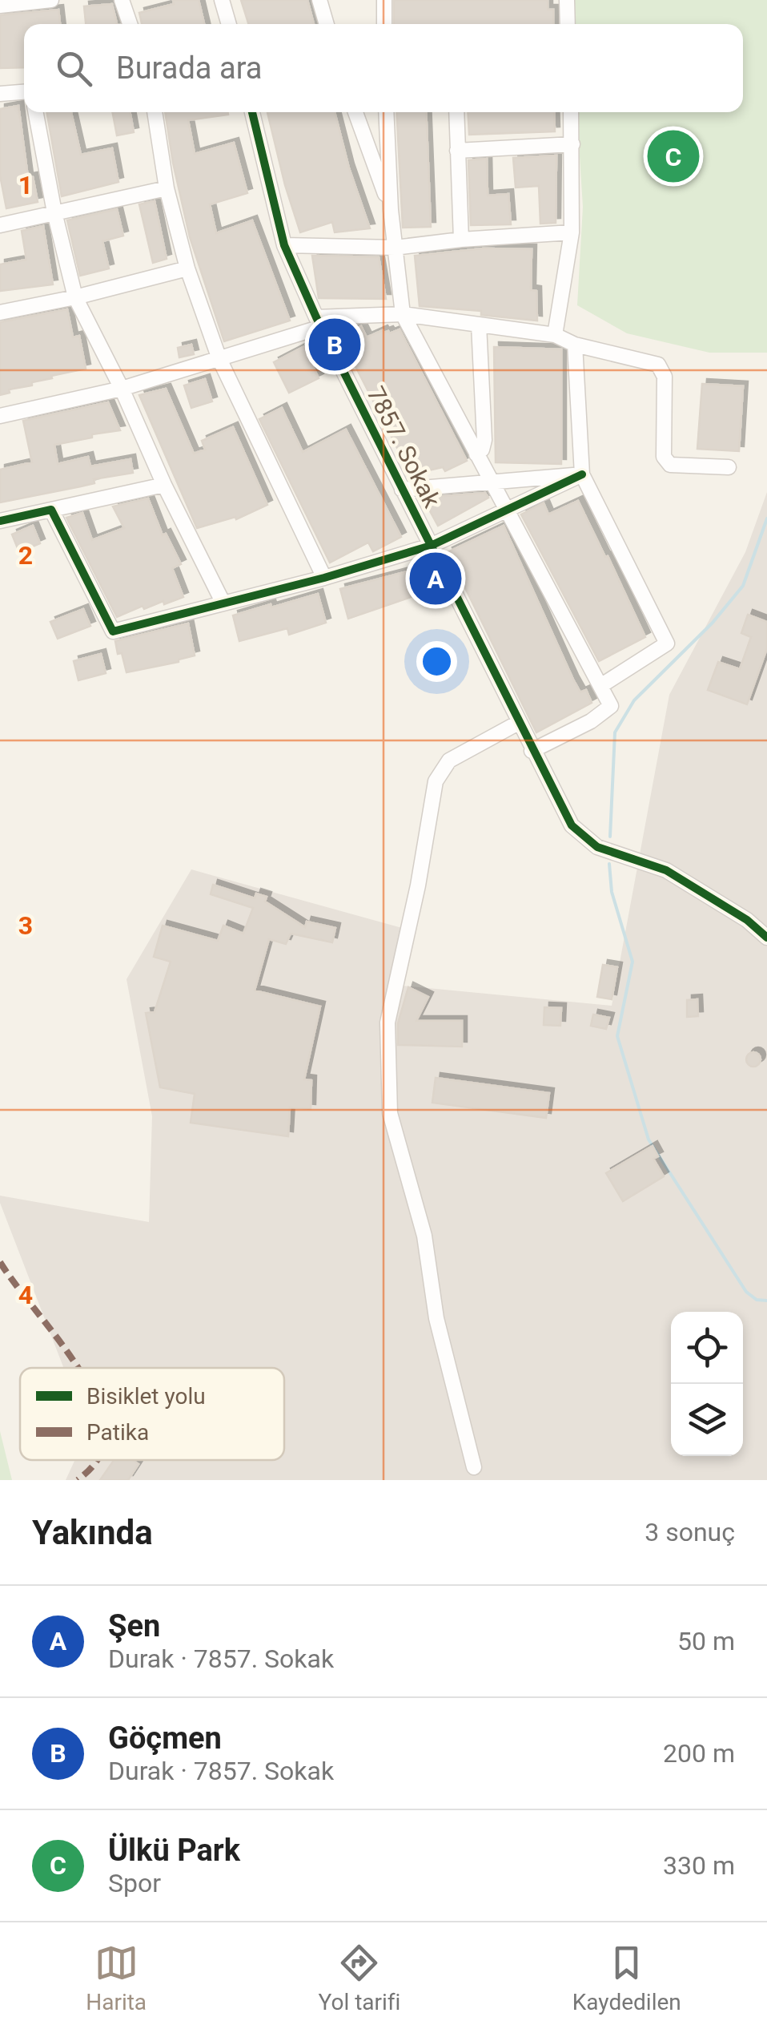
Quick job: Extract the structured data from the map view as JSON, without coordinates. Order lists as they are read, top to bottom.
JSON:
{
  "streets": {
    "street": ["7857. Sokak"]
  },
  "legend": ["Bisiklet yolu", "Patika"],
  "page": {
    "search": "Burada ara",
    "pins": ["C", "B", "A"],
    "heading": ["Yakında", "3 sonuç"],
    "list": [
      {
        "mark": "A",
        "name": "Şen",
        "note": "Durak · 7857. Sokak",
        "value": "50 m"
      },
      {
        "mark": "B",
        "name": "Göçmen",
        "note": "Durak · 7857. Sokak",
        "value": "200 m"
      },
      {
        "mark": "C",
        "name": "Ülkü Park",
        "note": "Spor",
        "value": "330 m"
      }
    ],
    "nav": ["Harita", "Yol tarifi", "Kaydedilen"]
  },
  "grid": {
    "rows": [
      "1",
      "2",
      "3",
      "4"
    ]
  }
}
